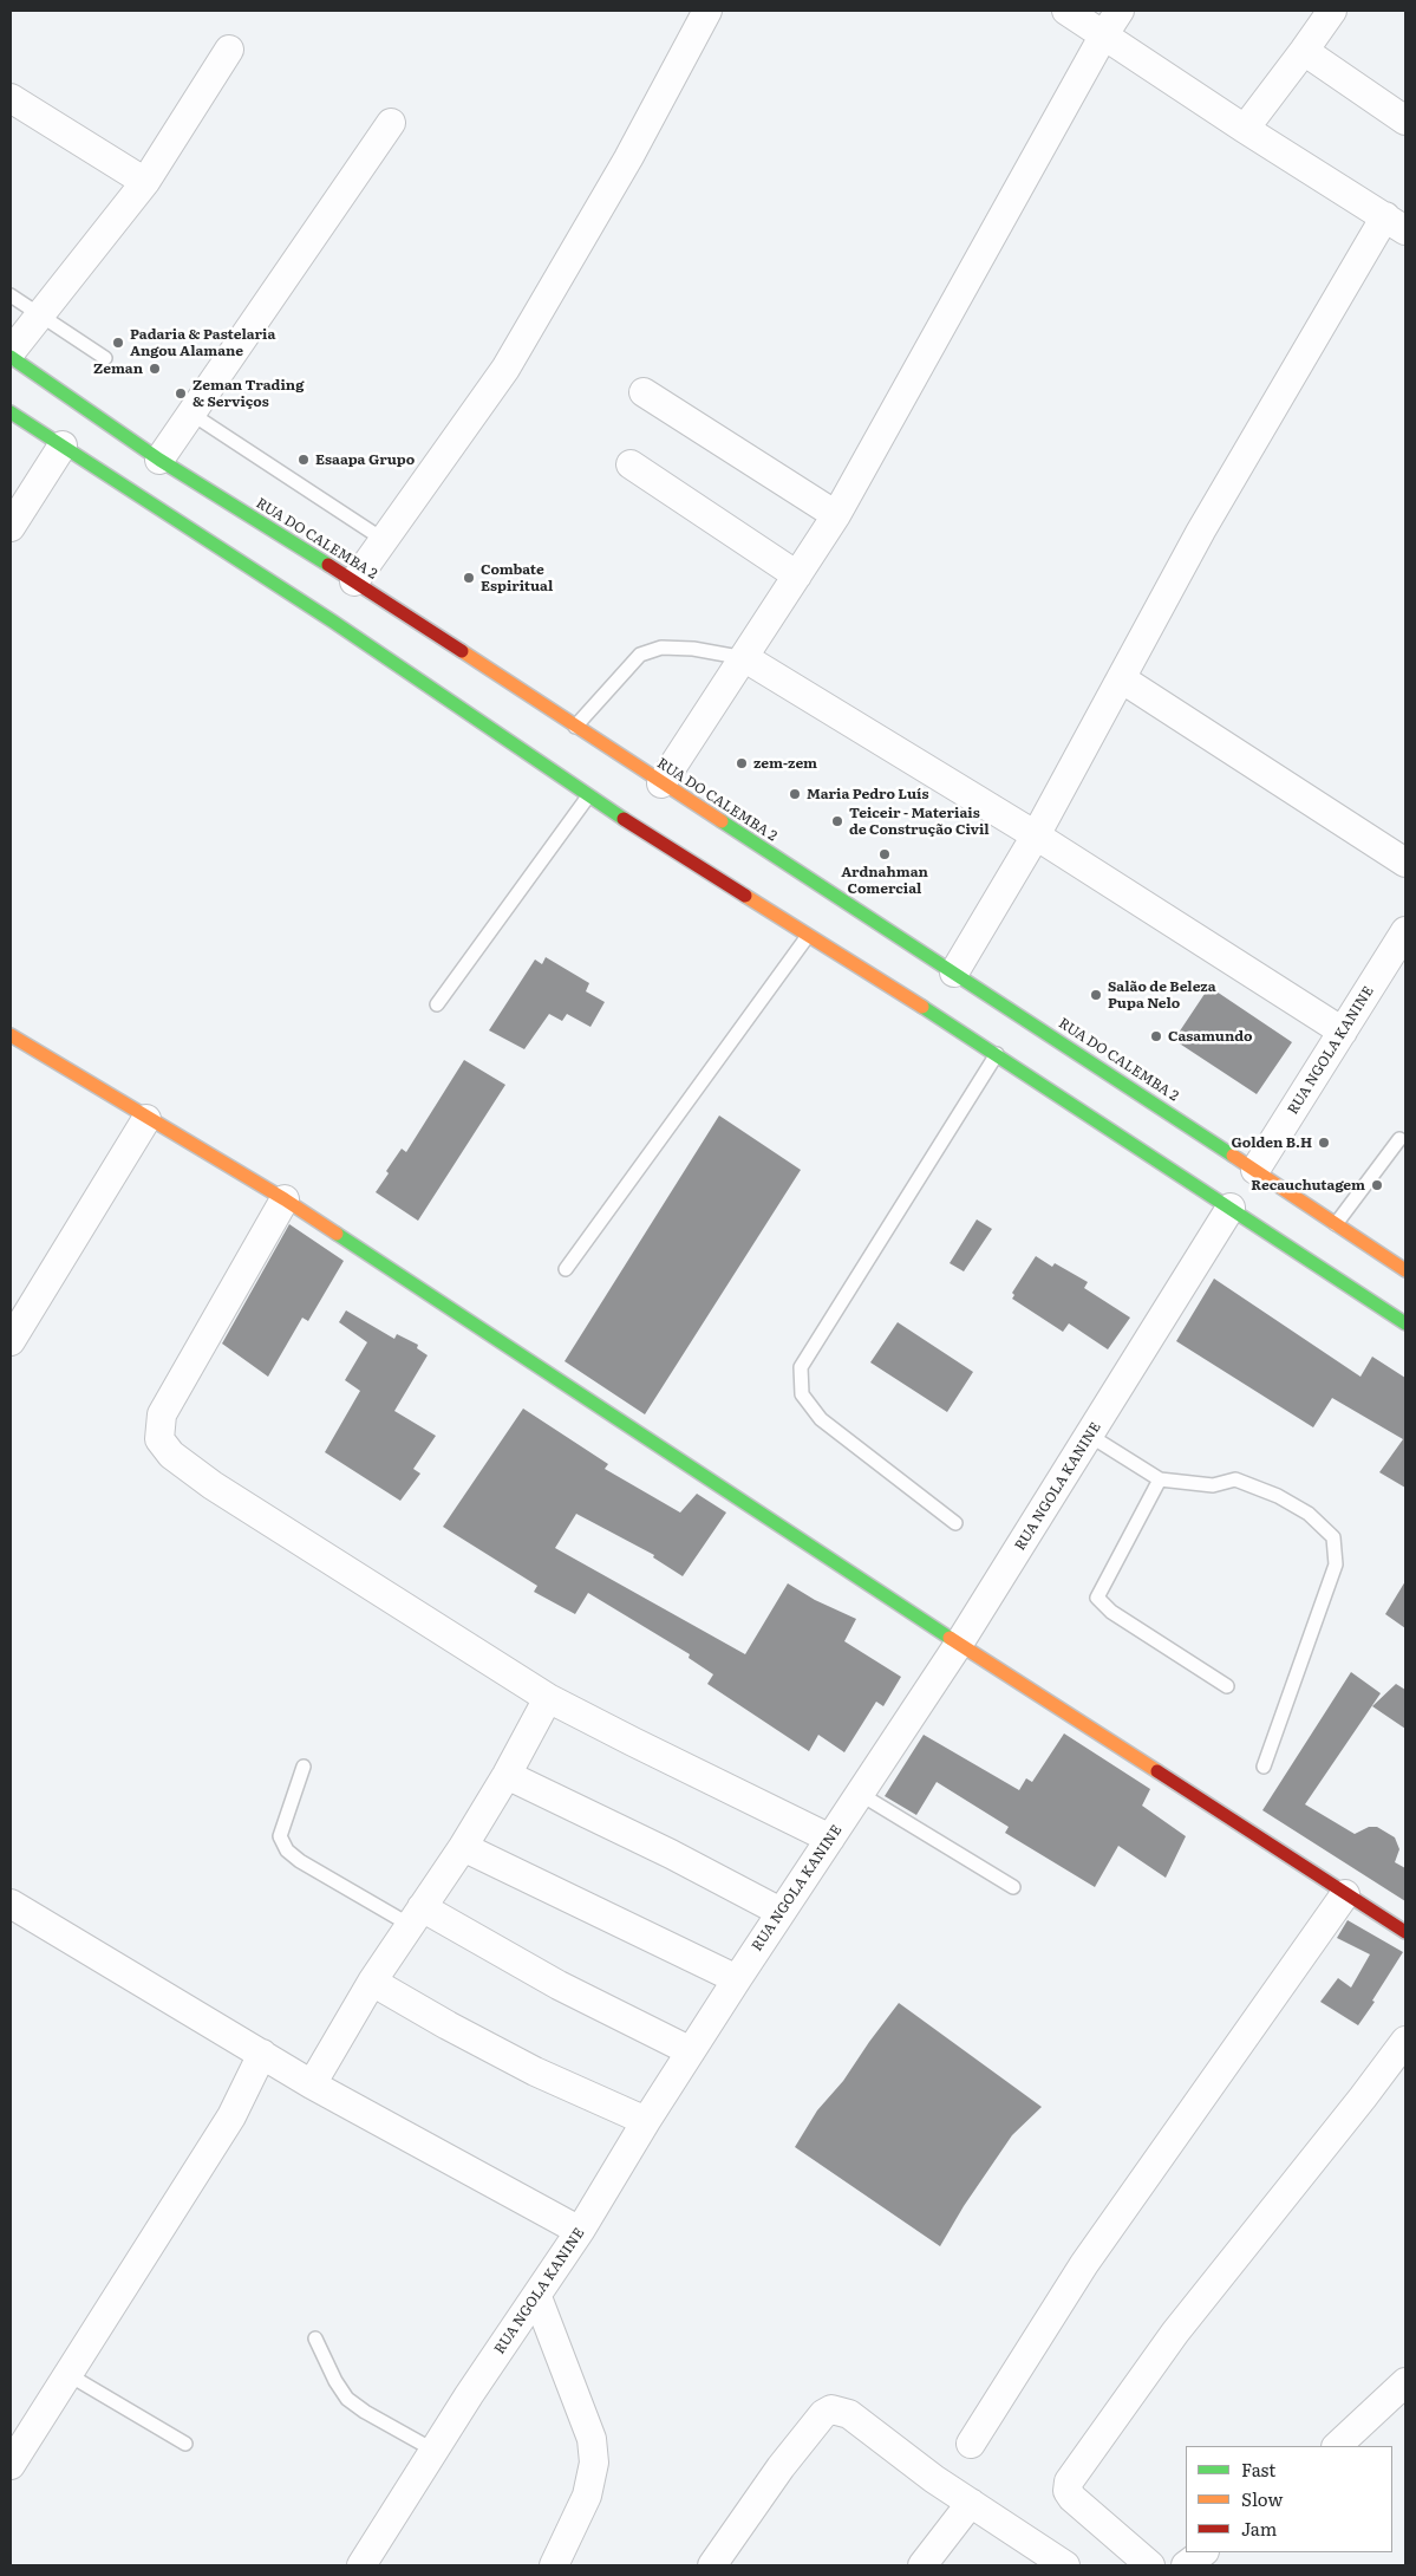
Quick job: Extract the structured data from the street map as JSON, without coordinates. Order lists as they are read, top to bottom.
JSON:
{
  "streets": {
    "main road": ["RUA DO CALEMBA 2"],
    "street": ["RUA NGOLA KANINE"]
  },
  "crossings": [
    ["RUA DO CALEMBA 2", "RUA NGOLA KANINE"]
  ],
  "places": [
    "Padaria & Pastelaria Angou Alamane",
    "Zeman",
    "Zeman Trading & Serviços",
    "Esaapa Grupo",
    "Combate Espiritual",
    "zem-zem",
    "Maria Pedro Luís",
    "Teiceir - Materiais de Construção Civil",
    "Ardnahman Comercial",
    "Salão de Beleza Pupa Nelo",
    "Casamundo",
    "Golden B.H",
    "Recauchutagem"
  ],
  "legend": ["Fast", "Slow", "Jam"]
}
